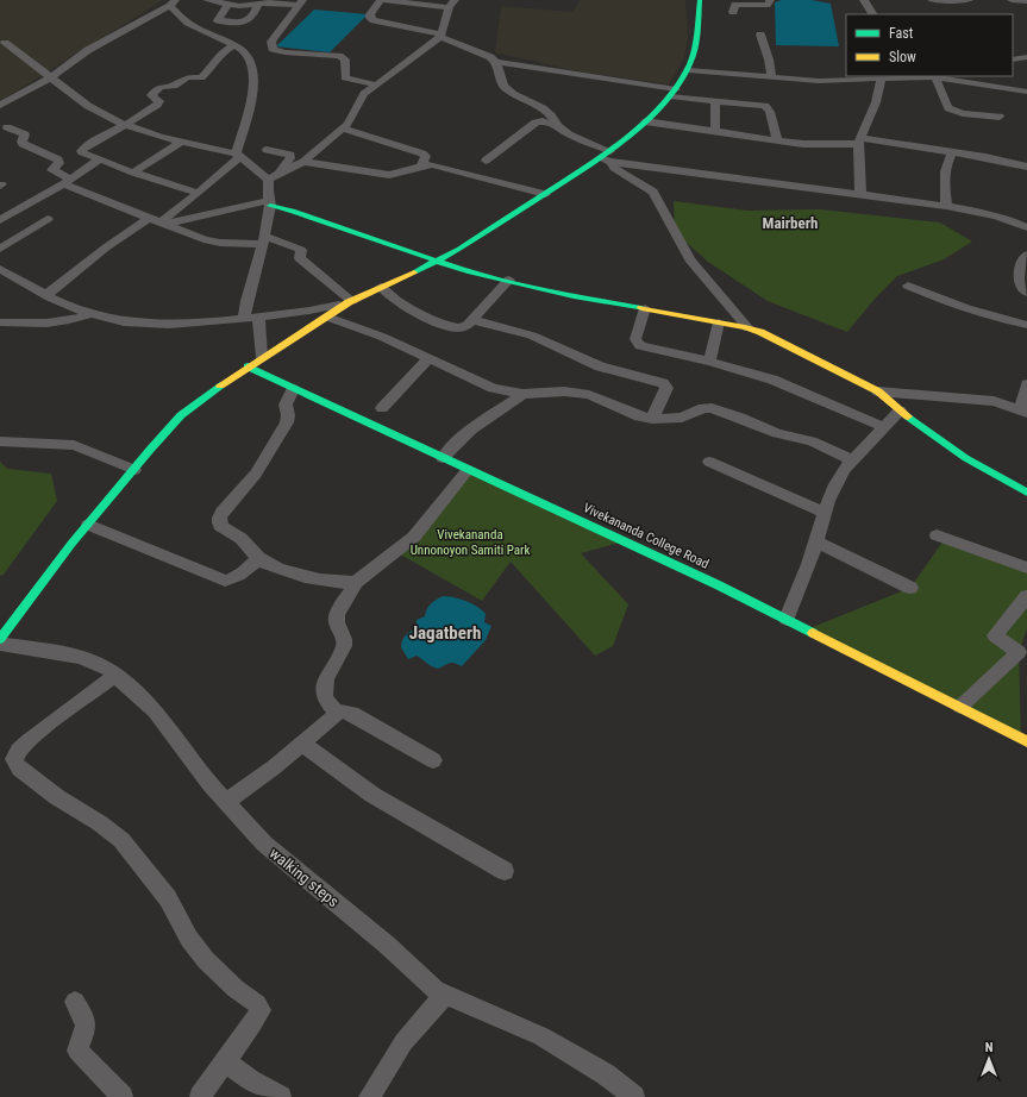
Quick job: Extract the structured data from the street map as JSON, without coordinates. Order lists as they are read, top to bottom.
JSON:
{
  "streets": {
    "main road": ["Vivekananda College Road"],
    "street": ["walking steps"]
  },
  "districts": ["Mairberh", "Jagatberh"],
  "parks": ["Vivekananda Unnonoyon Samiti Park"],
  "legend": ["Fast", "Slow"],
  "north": "top"
}
